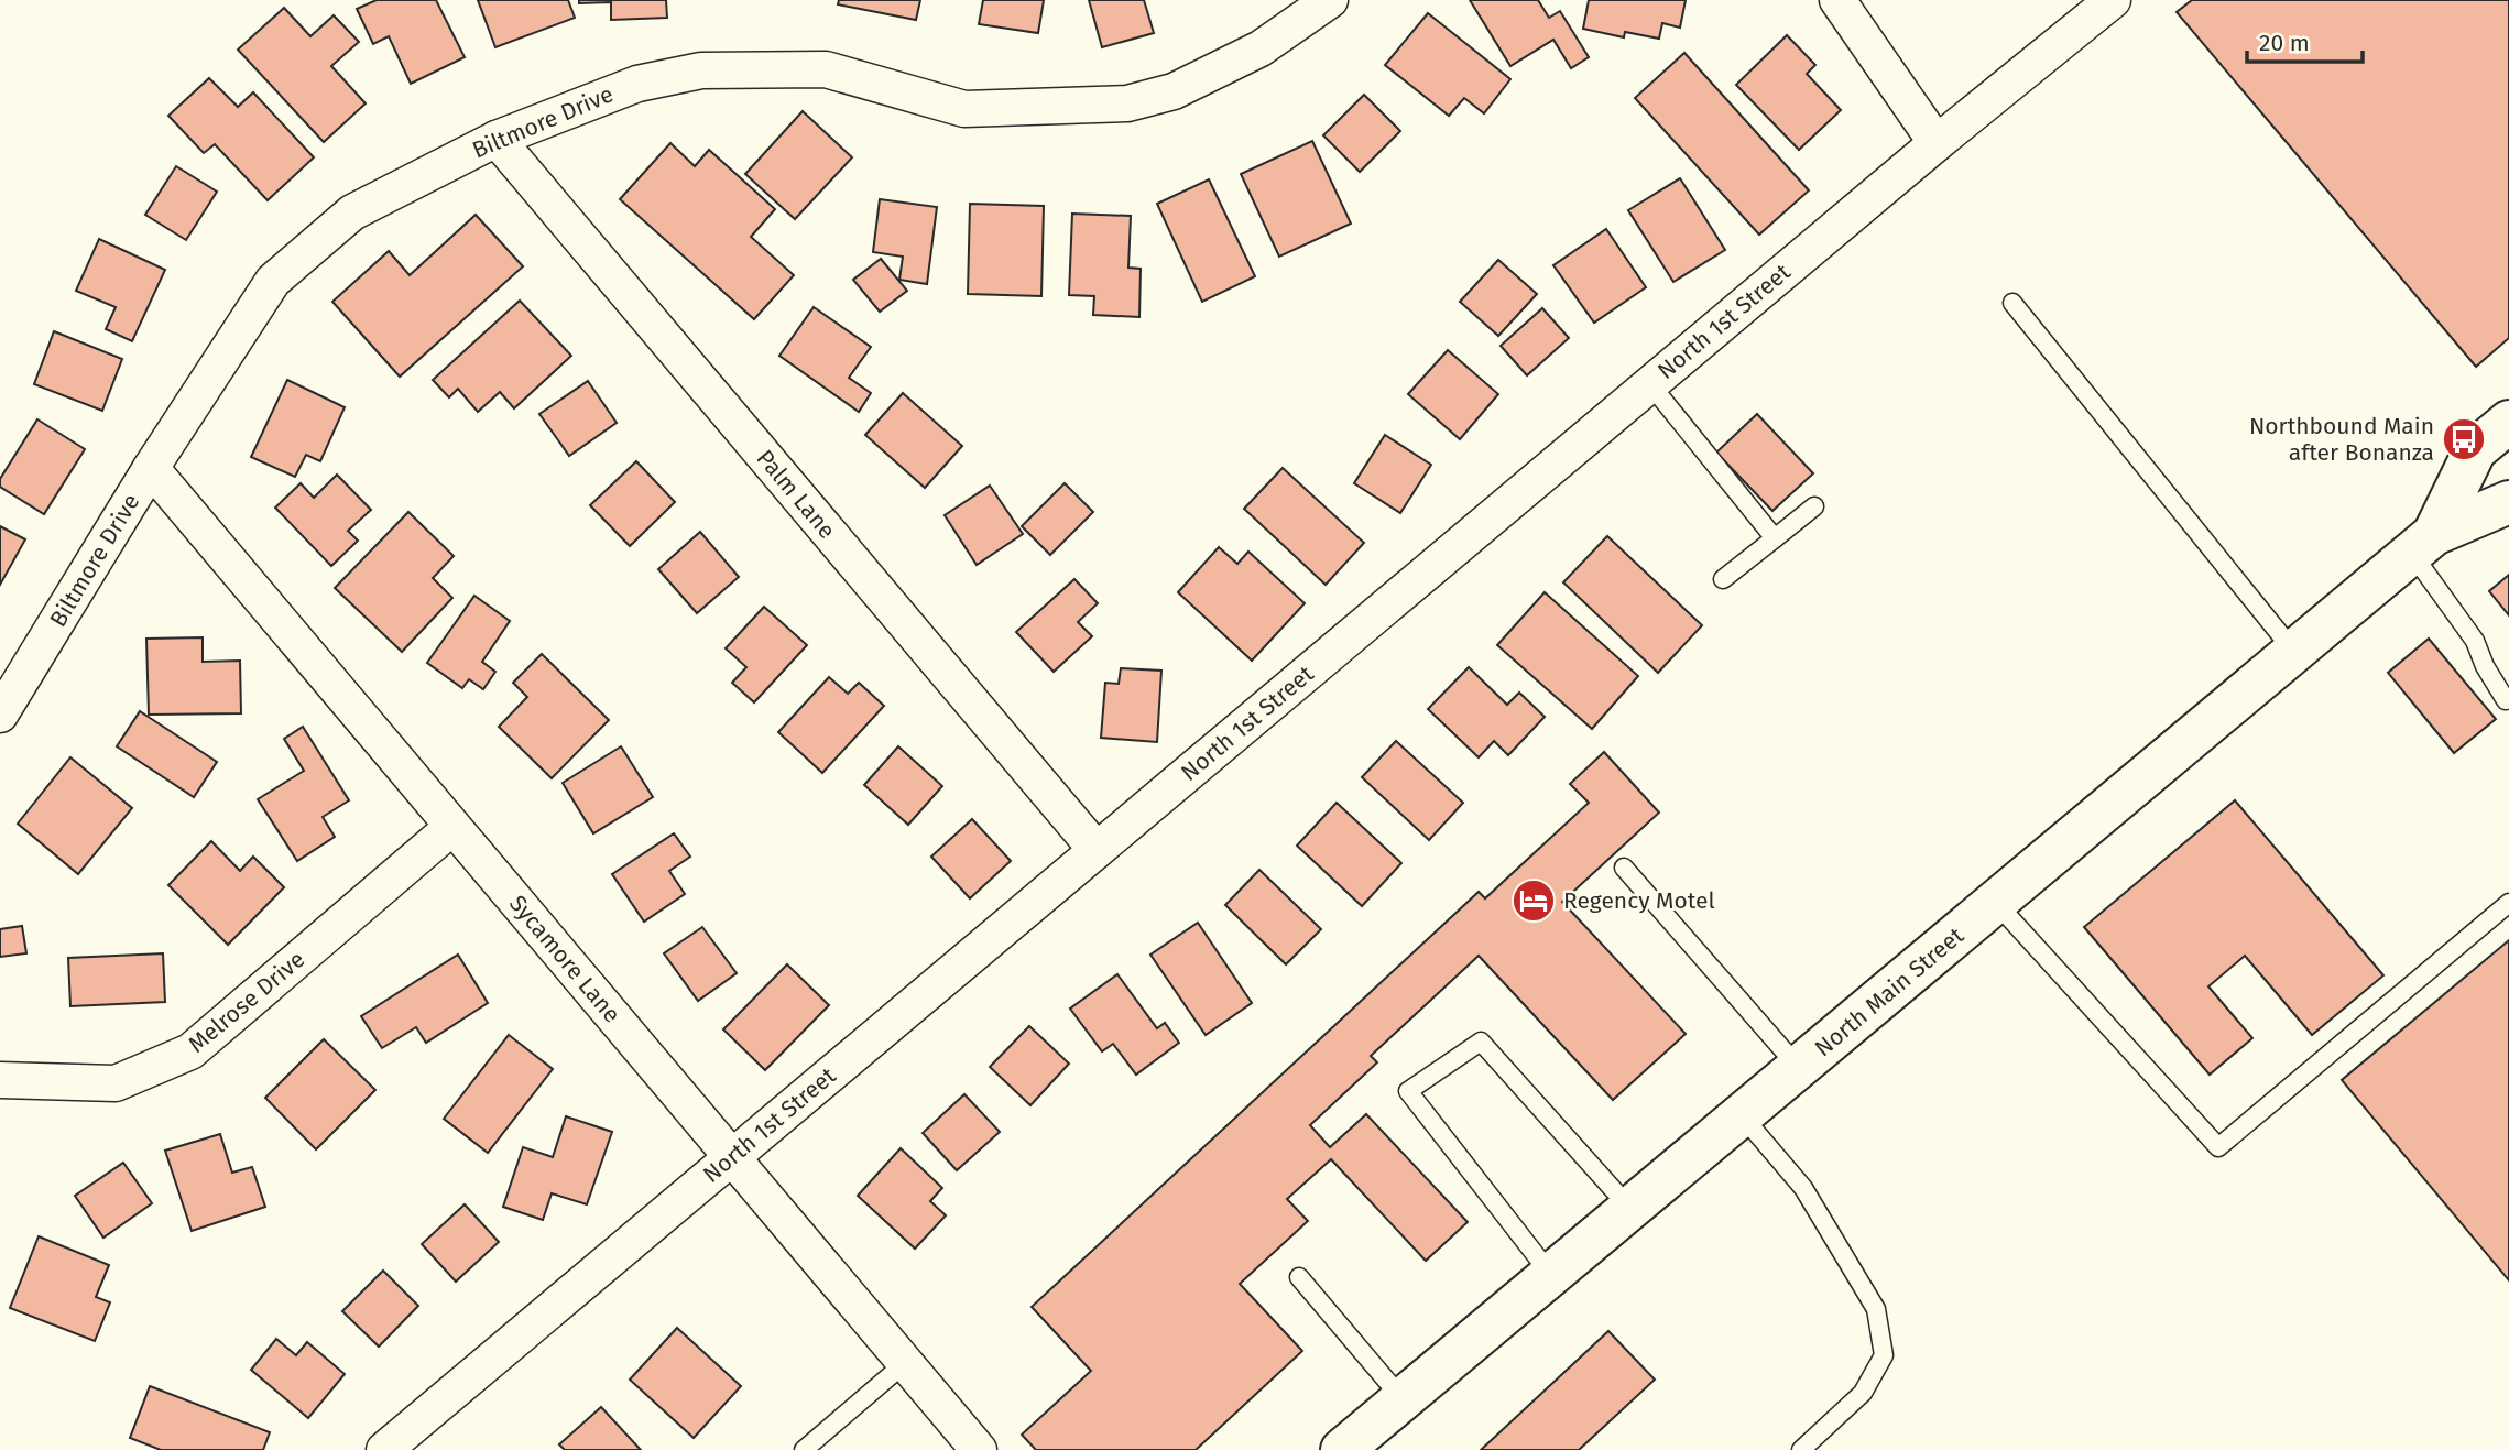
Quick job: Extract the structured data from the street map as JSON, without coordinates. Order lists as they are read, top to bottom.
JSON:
{
  "streets": {
    "main road": ["North Main Street"],
    "street": [
      "Biltmore Drive",
      "North 1st Street",
      "Palm Lane",
      "Sycamore Lane",
      "Melrose Drive"
    ]
  },
  "crossings": [
    ["Biltmore Drive", "Palm Lane"],
    ["Biltmore Drive", "Sycamore Lane"],
    ["North 1st Street", "Palm Lane"],
    ["North 1st Street", "Sycamore Lane"],
    ["Sycamore Lane", "Melrose Drive"]
  ],
  "places": {
    "bus stop": ["Northbound Main after Bonanza"],
    "hotel": ["Regency Motel"]
  },
  "scale_bar": "20 m"
}
